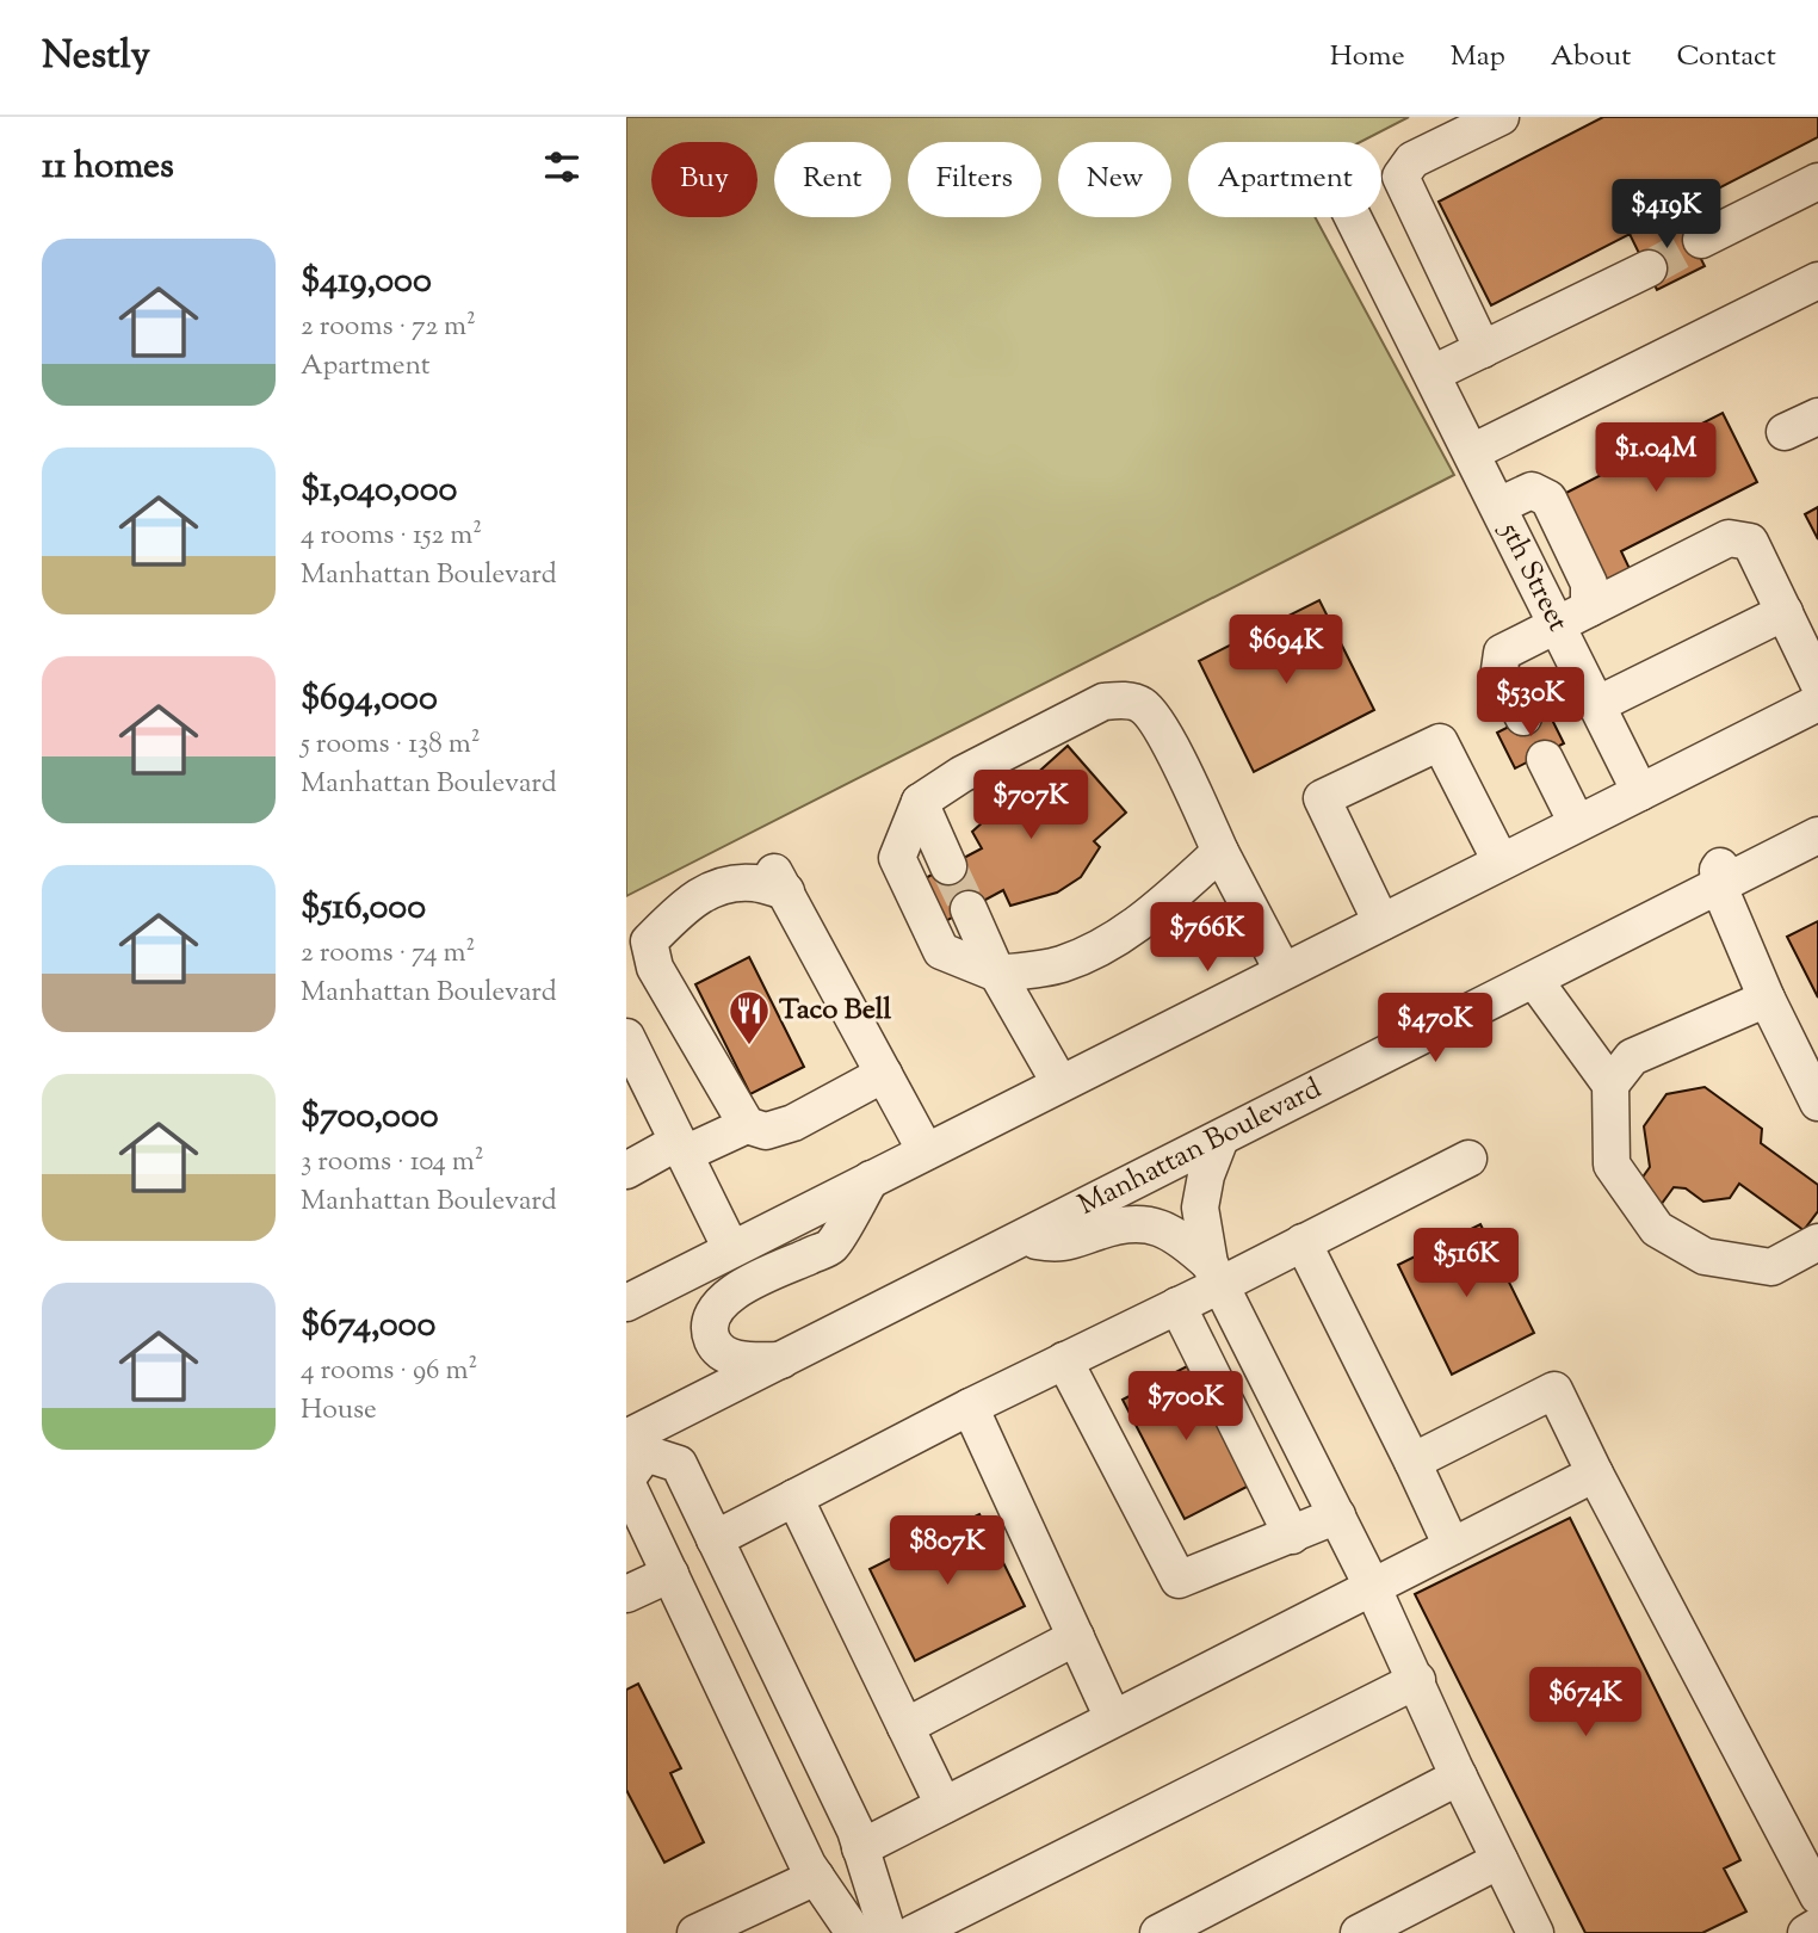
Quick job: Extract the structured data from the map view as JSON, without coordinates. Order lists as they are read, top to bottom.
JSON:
{
  "streets": {
    "street": ["5th Street", "Manhattan Boulevard"]
  },
  "places": {
    "restaurant": ["Taco Bell"]
  },
  "page": {
    "header": "Nestly",
    "nav": [
      "Home",
      "Map",
      "About",
      "Contact"
    ],
    "heading": "11 homes",
    "chip": [
      "Buy",
      "Rent",
      "Filters",
      "New",
      "Apartment"
    ],
    "price": [
      "$419K",
      "$1.04M",
      "$694K",
      "$530K",
      "$707K",
      "$766K",
      "$470K",
      "$516K",
      "$700K",
      "$807K",
      "$674K"
    ],
    "list": [
      {
        "name": "$419,000",
        "note": "2 rooms · 72 m² · Apartment"
      },
      {
        "name": "$1,040,000",
        "note": "4 rooms · 152 m² · Manhattan Boulevard"
      },
      {
        "name": "$694,000",
        "note": "5 rooms · 138 m² · Manhattan Boulevard"
      },
      {
        "name": "$516,000",
        "note": "2 rooms · 74 m² · Manhattan Boulevard"
      },
      {
        "name": "$700,000",
        "note": "3 rooms · 104 m² · Manhattan Boulevard"
      },
      {
        "name": "$674,000",
        "note": "4 rooms · 96 m² · House"
      }
    ]
  }
}
